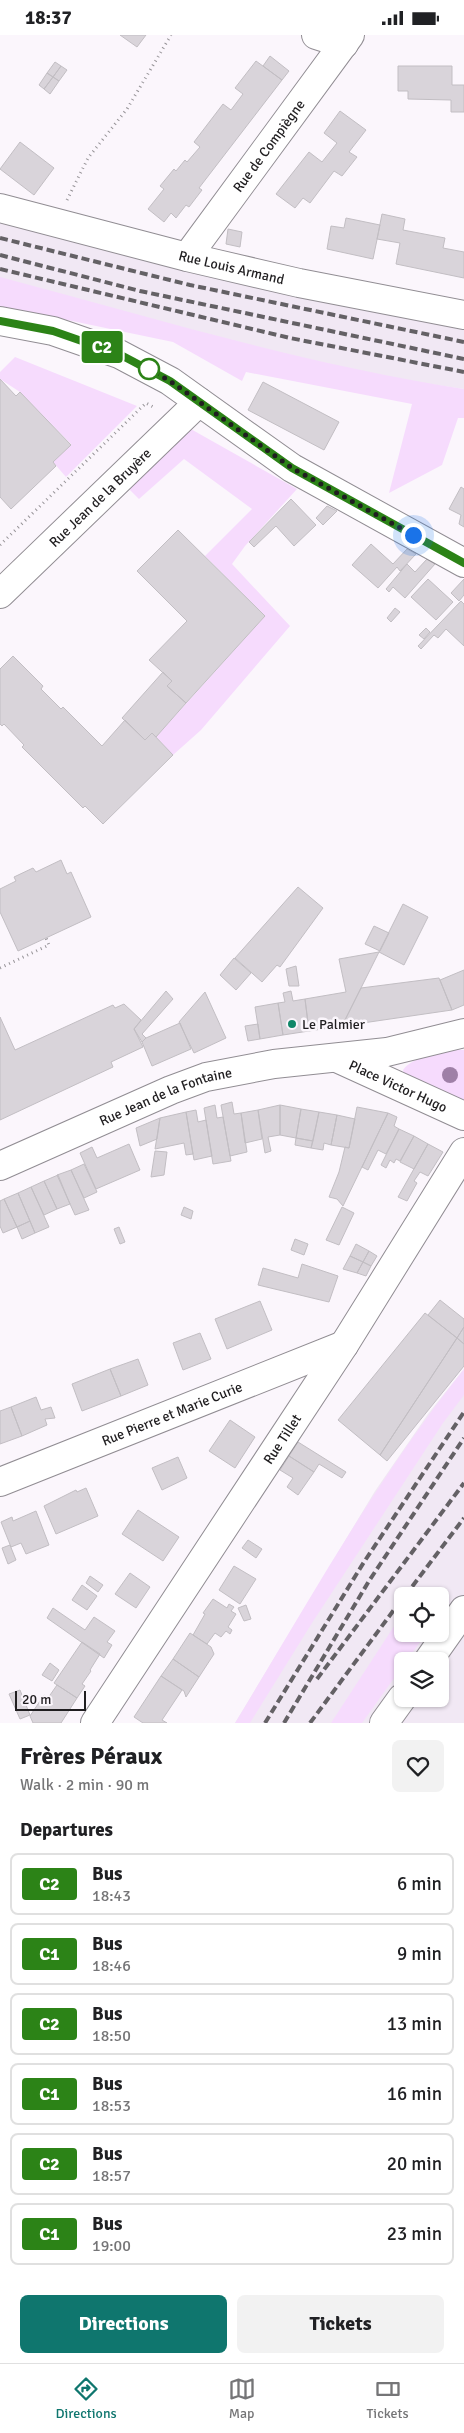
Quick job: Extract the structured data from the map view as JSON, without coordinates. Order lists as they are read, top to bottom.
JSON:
{
  "streets": {
    "street": [
      "Rue de Compiègne",
      "Rue Louis Armand",
      "Rue Jean de la Bruyère",
      "Place Victor Hugo",
      "Rue Jean de la Fontaine",
      "Rue Pierre et Marie Curie",
      "Rue Tillet"
    ]
  },
  "crossings": [
    ["Rue de Compiègne", "Rue Louis Armand"],
    ["Place Victor Hugo", "Rue Jean de la Fontaine"],
    ["Rue Pierre et Marie Curie", "Rue Tillet"]
  ],
  "places": ["Le Palmier"],
  "lines": ["bus line C2"],
  "scale_bar": "20 m",
  "page": {
    "status": "18:37",
    "on_map": "C2",
    "scale": "20 m",
    "heading": [
      ["Frères Péraux", "Walk · 2 min · 90 m"],
      "Departures"
    ],
    "list": [
      {
        "mark": "C2",
        "name": "Bus",
        "note": "18:43",
        "value": "6 min"
      },
      {
        "mark": "C1",
        "name": "Bus",
        "note": "18:46",
        "value": "9 min"
      },
      {
        "mark": "C2",
        "name": "Bus",
        "note": "18:50",
        "value": "13 min"
      },
      {
        "mark": "C1",
        "name": "Bus",
        "note": "18:53",
        "value": "16 min"
      },
      {
        "mark": "C2",
        "name": "Bus",
        "note": "18:57",
        "value": "20 min"
      },
      {
        "mark": "C1",
        "name": "Bus",
        "note": "19:00",
        "value": "23 min"
      }
    ],
    "buttons": ["Directions", "Tickets"],
    "tabs": ["Directions", "Map", "Tickets"]
  }
}
